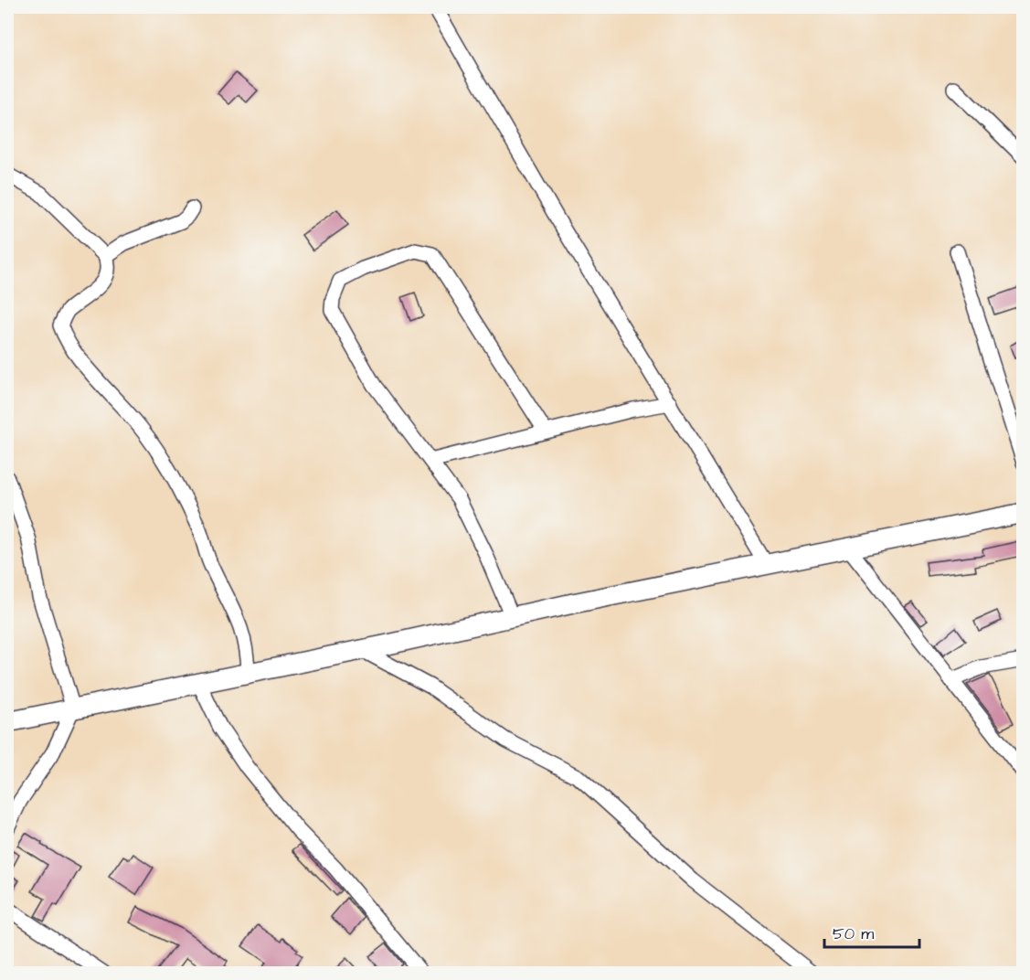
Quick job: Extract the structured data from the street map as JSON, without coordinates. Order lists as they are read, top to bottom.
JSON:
{
  "scale_bar": "50 m"
}
